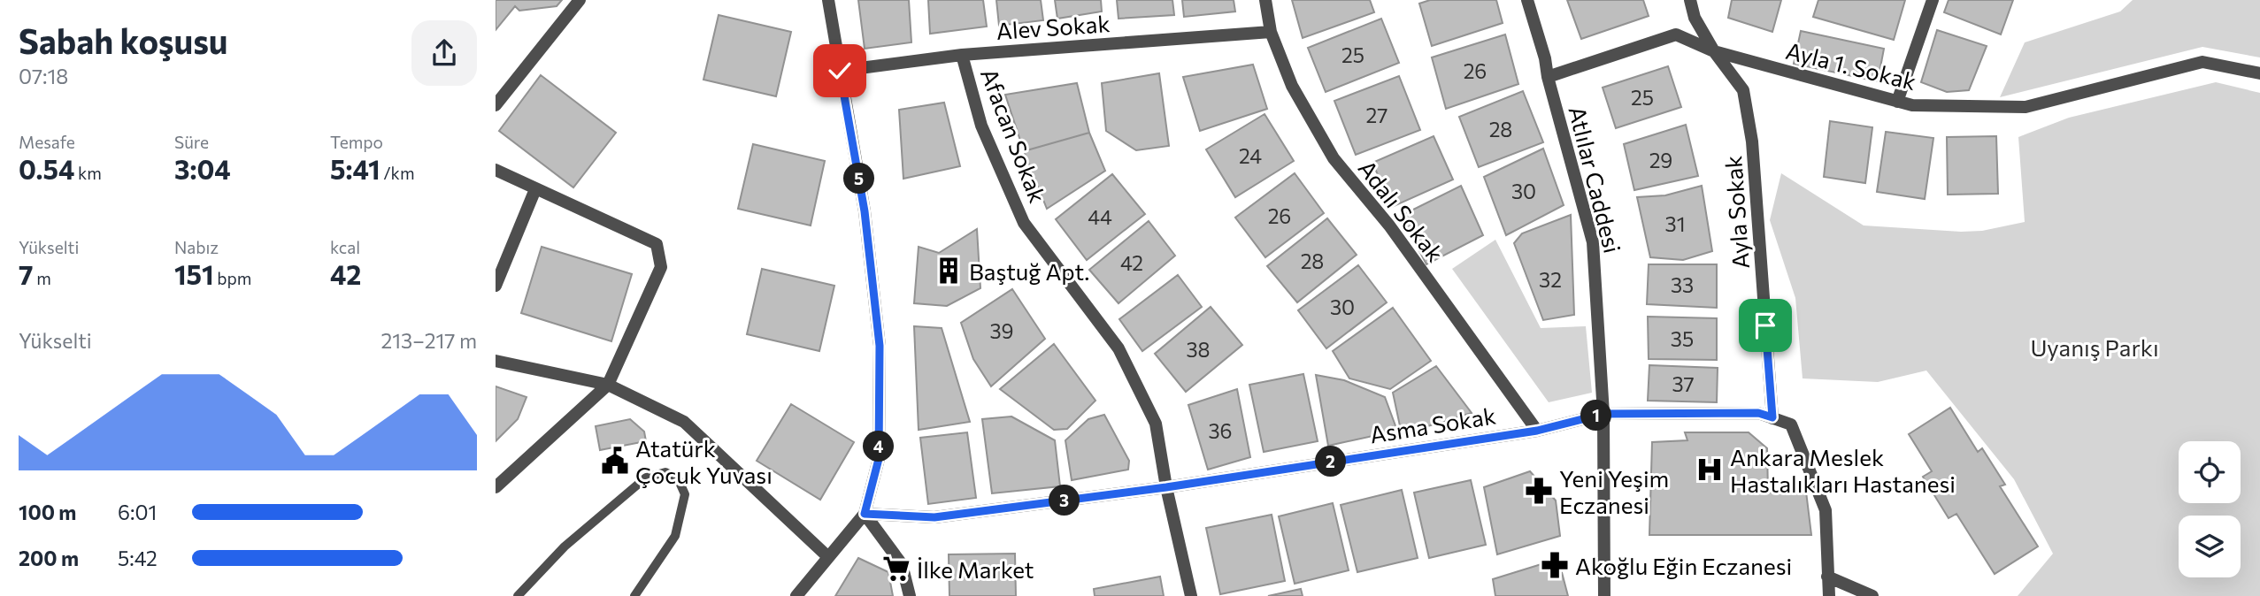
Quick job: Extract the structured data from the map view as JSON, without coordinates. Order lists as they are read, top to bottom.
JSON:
{
  "streets": {
    "street": [
      "Alev Sokak",
      "Ayla 1. Sokak",
      "Afacan Sokak",
      "Atlılar Caddesi",
      "Adalı Sokak",
      "Ayla Sokak",
      "Asma Sokak"
    ]
  },
  "crossings": [
    ["Alev Sokak", "Afacan Sokak"],
    ["Alev Sokak", "Adalı Sokak"],
    ["Ayla 1. Sokak", "Atlılar Caddesi"],
    ["Ayla 1. Sokak", "Ayla Sokak"],
    ["Afacan Sokak", "Asma Sokak"],
    ["Atlılar Caddesi", "Asma Sokak"],
    ["Adalı Sokak", "Asma Sokak"],
    ["Ayla Sokak", "Asma Sokak"]
  ],
  "parks": ["Uyanış Parkı"],
  "places": {
    "building": ["Baştuğ Apt."],
    "public building": ["Atatürk Çocuk Yuvası"],
    "hospital": ["Ankara Meslek Hastalıkları Hastanesi"],
    "pharmacy": ["Yeni Yeşim Eczanesi", "Akoğlu Eğin Eczanesi"],
    "supermarket": ["İlke Market"]
  },
  "house_numbers": [
    "25",
    "26",
    "25",
    "27",
    "28",
    "24",
    "29",
    "30",
    "26",
    "44",
    "31",
    "28",
    "42",
    "32",
    "33",
    "30",
    "39",
    "35",
    "38",
    "37",
    "36"
  ],
  "page": {
    "heading": ["Sabah koşusu", "07:18"],
    "stats": [
      ["Mesafe", "0.54 km"],
      ["Süre", "3:04"],
      ["Tempo", "5:41 /km"],
      ["Yükselti", "7 m"],
      ["Nabız", "151 bpm"],
      ["kcal", "42"]
    ],
    "pins": [
      "5",
      "1",
      "4",
      "2",
      "3"
    ],
    "chart": ["Yükselti", "213–217 m"],
    "list": [
      {
        "name": "100 m",
        "note": "6:01"
      },
      {
        "name": "200 m",
        "note": "5:42"
      }
    ]
  }
}
